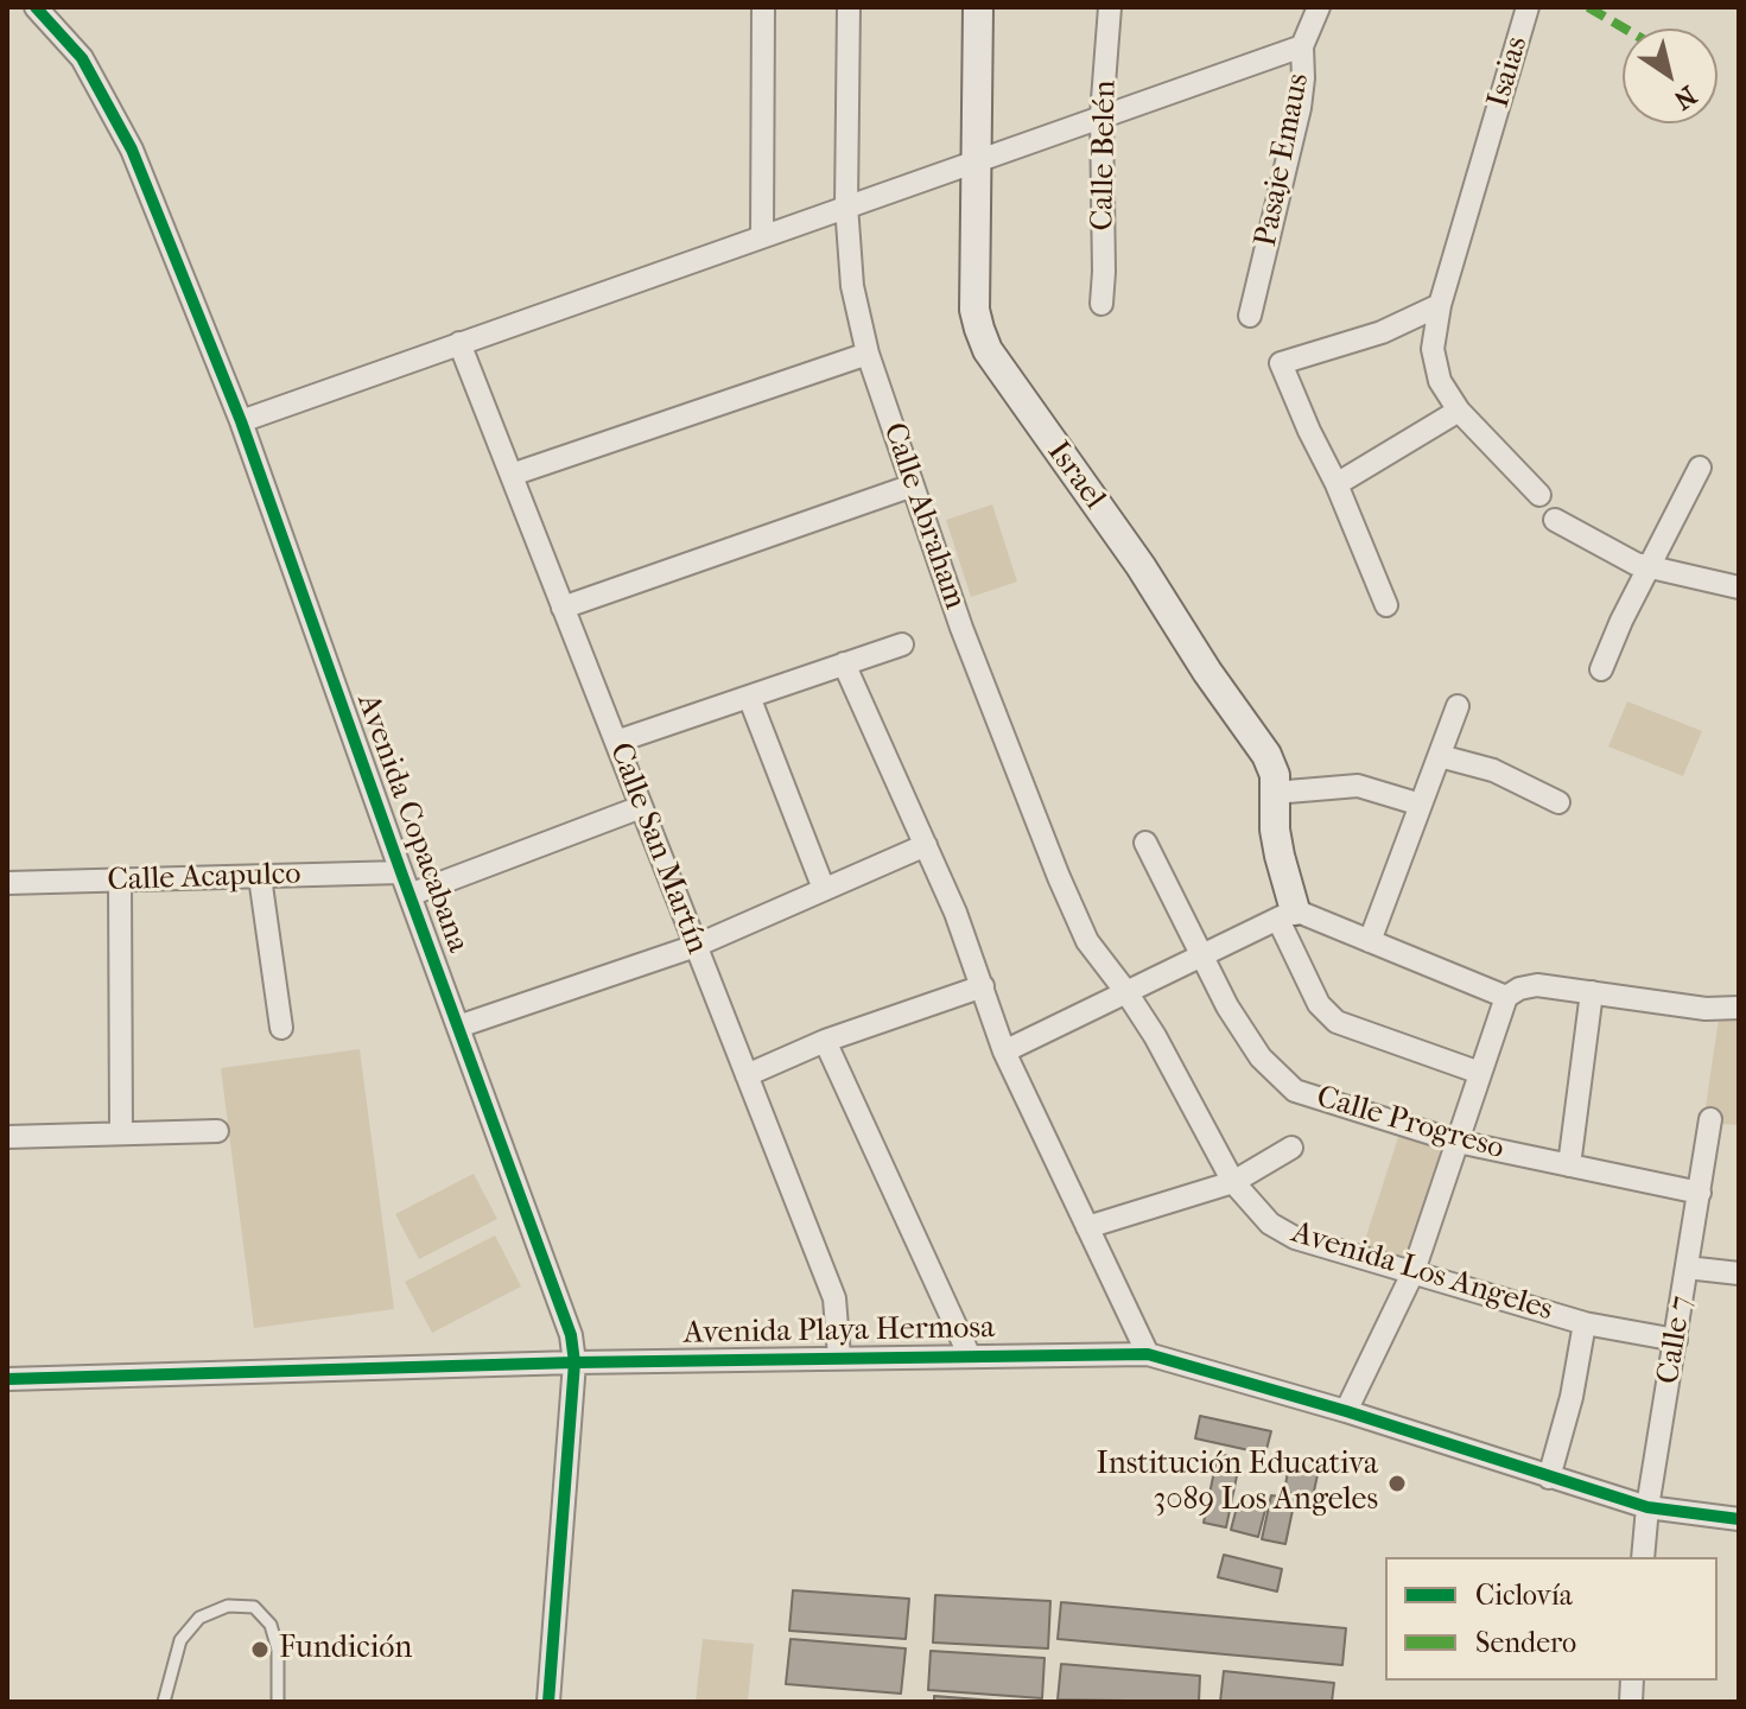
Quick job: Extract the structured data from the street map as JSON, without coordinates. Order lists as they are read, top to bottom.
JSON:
{
  "streets": {
    "street": [
      "Isaias",
      "Calle Belén",
      "Pasaje Emaus",
      "Israel",
      "Calle Abraham",
      "Avenida Copacabana",
      "Calle San Martín",
      "Calle Acapulco",
      "Calle Progreso",
      "Avenida Los Angeles",
      "Avenida Playa Hermosa",
      "Calle 7"
    ]
  },
  "crossings": [
    ["Calle Abraham", "Avenida Los Angeles"],
    ["Avenida Copacabana", "Calle Acapulco"],
    ["Avenida Copacabana", "Avenida Playa Hermosa"],
    ["Calle San Martín", "Avenida Playa Hermosa"],
    ["Calle Progreso", "Calle 7"],
    ["Avenida Los Angeles", "Calle 7"],
    ["Avenida Playa Hermosa", "Calle 7"]
  ],
  "places": ["Institución Educativa 3089 Los Angeles", "Fundición"],
  "legend": ["Ciclovía", "Sendero"],
  "north": "bottom right"
}
